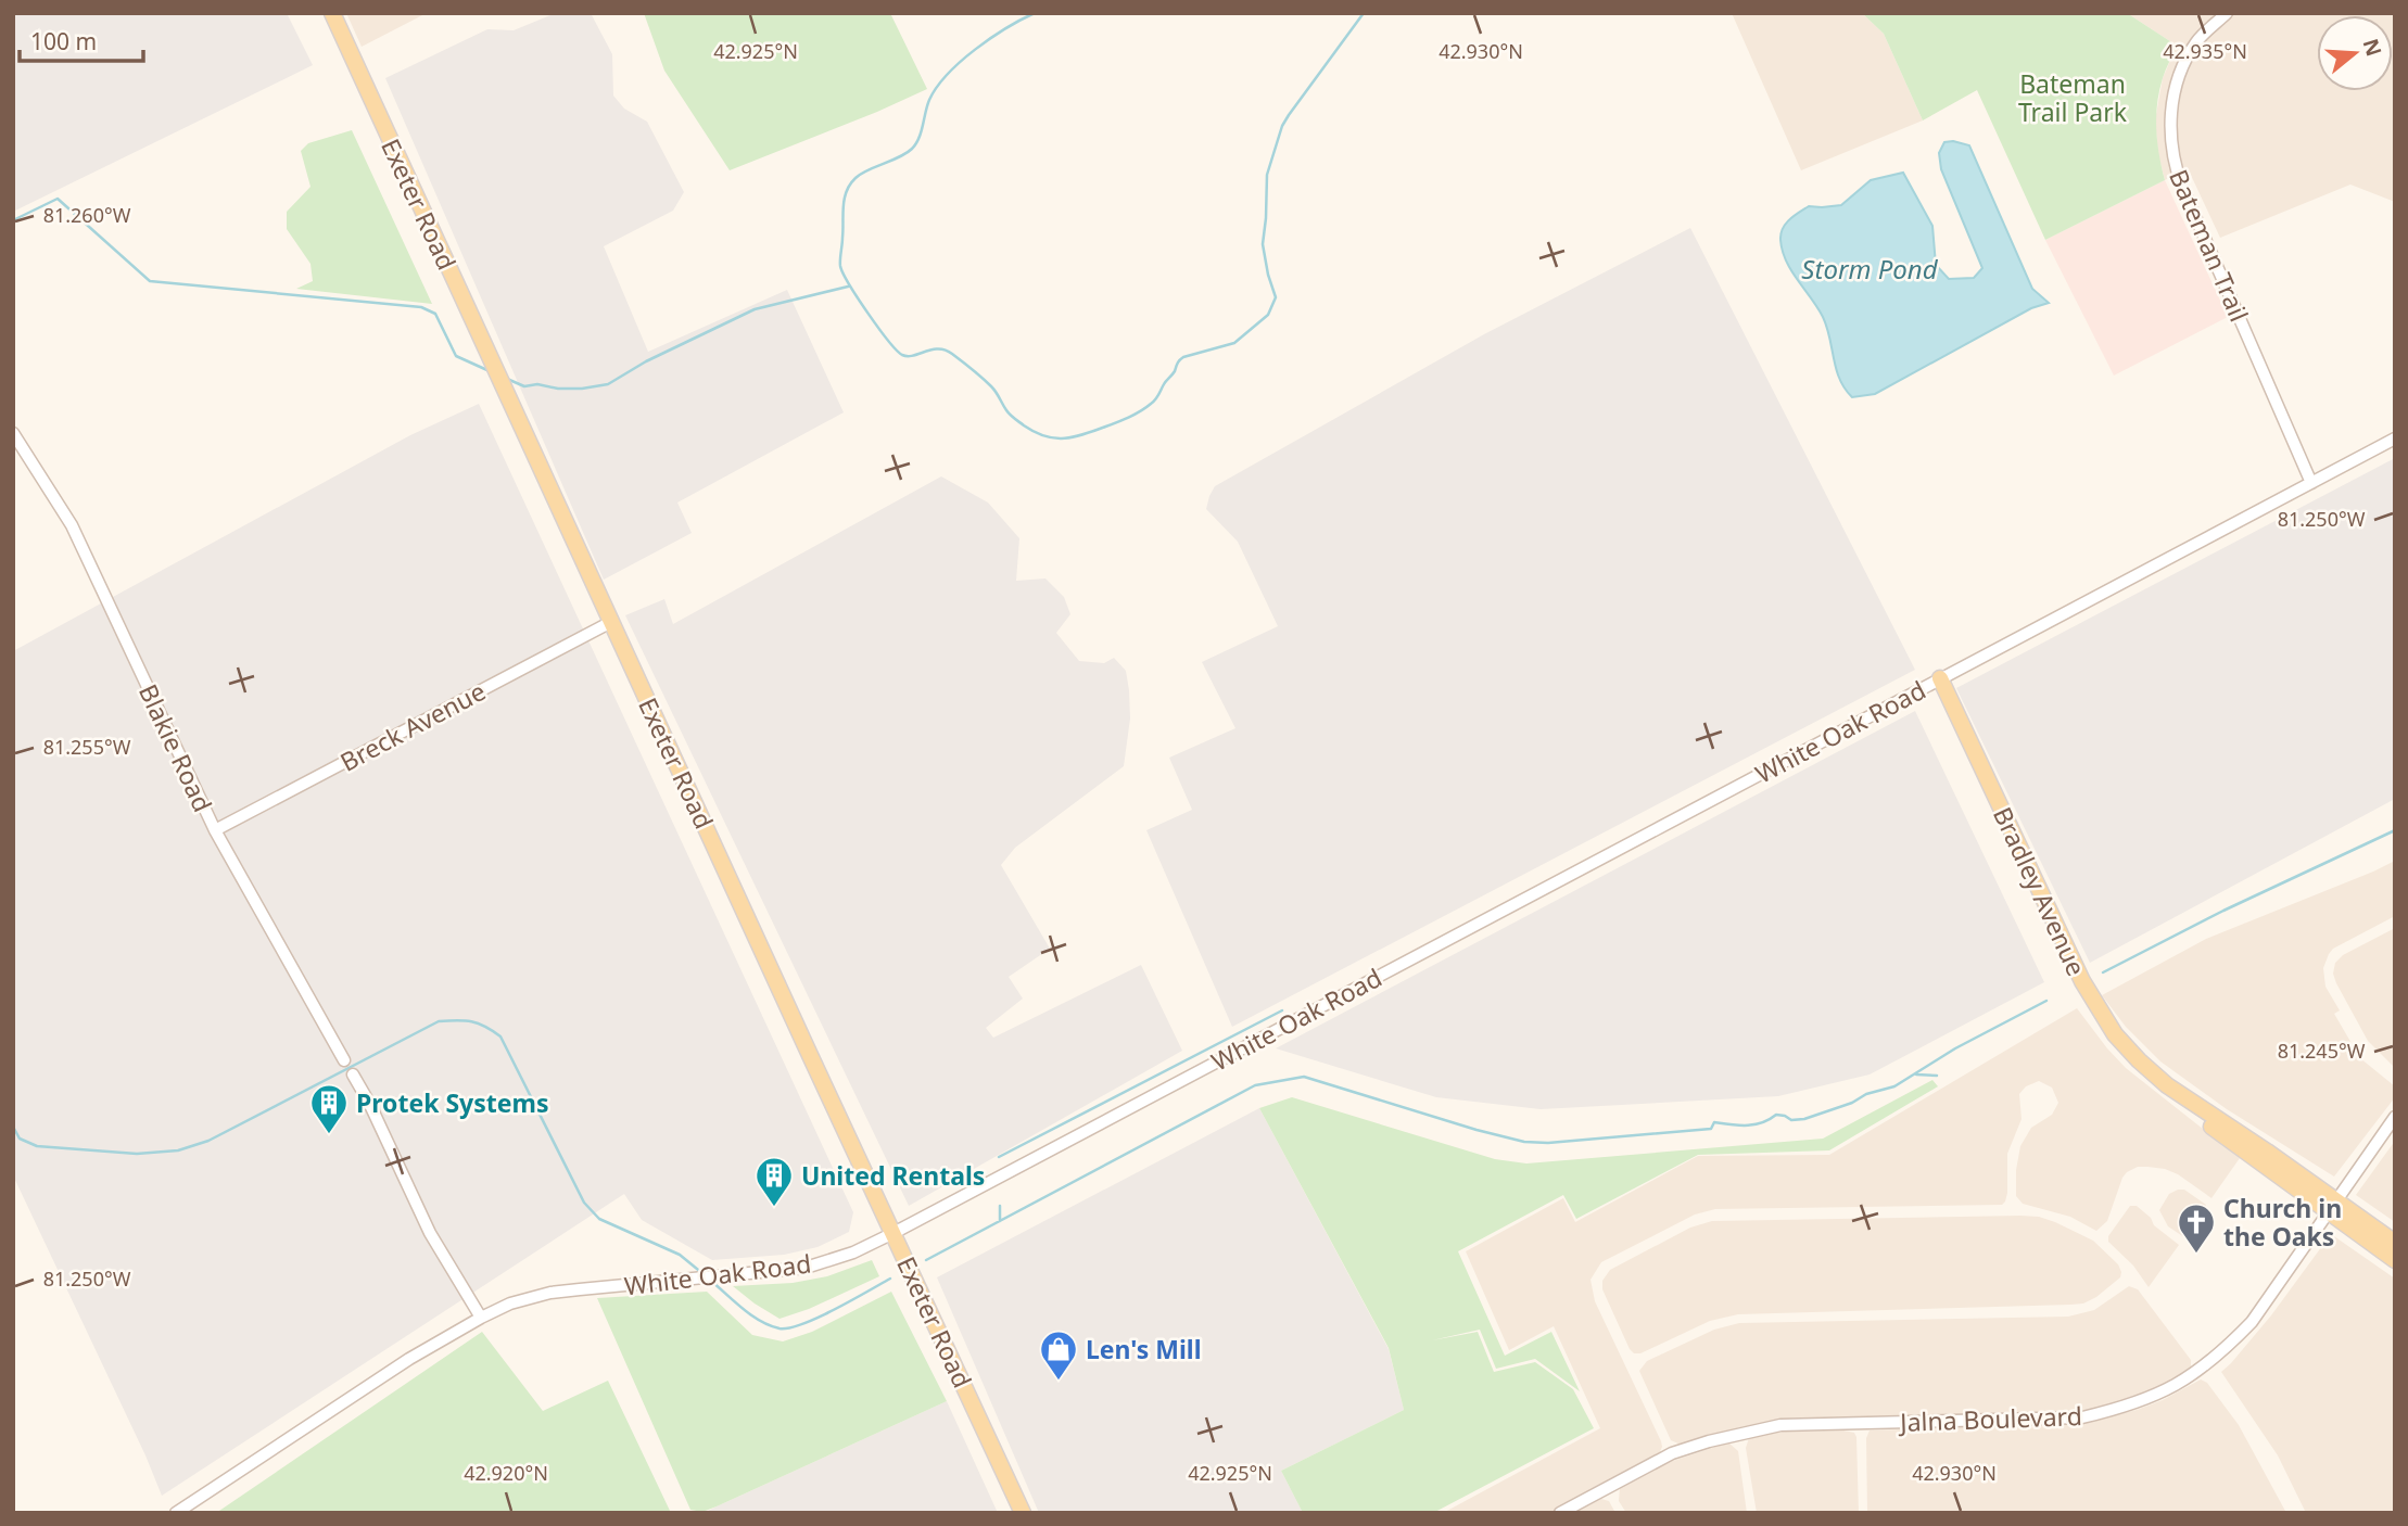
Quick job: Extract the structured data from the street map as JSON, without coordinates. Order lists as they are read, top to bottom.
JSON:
{
  "streets": {
    "main road": ["Exeter Road", "Bradley Avenue"],
    "street": [
      "Bateman Trail",
      "Breck Avenue",
      "White Oak Road",
      "Blakie Road",
      "Jalna Boulevard"
    ]
  },
  "crossings": [
    ["Exeter Road", "Breck Avenue"],
    ["Exeter Road", "White Oak Road"],
    ["Bateman Trail", "White Oak Road"],
    ["Breck Avenue", "Blakie Road"],
    ["White Oak Road", "Bradley Avenue"],
    ["Bradley Avenue", "Jalna Boulevard"]
  ],
  "water": ["Storm Pond"],
  "parks": ["Bateman Trail Park"],
  "places": {
    "building": ["Protek Systems", "United Rentals"],
    "church": ["Church in the Oaks"],
    "shop": ["Len's Mill"]
  },
  "scale_bar": "100 m",
  "north": "right",
  "coordinates": [
    "42.925°N",
    "42.930°N",
    "42.935°N",
    "81.260°W",
    "81.250°W",
    "81.255°W",
    "81.245°W",
    "42.920°N"
  ]
}
